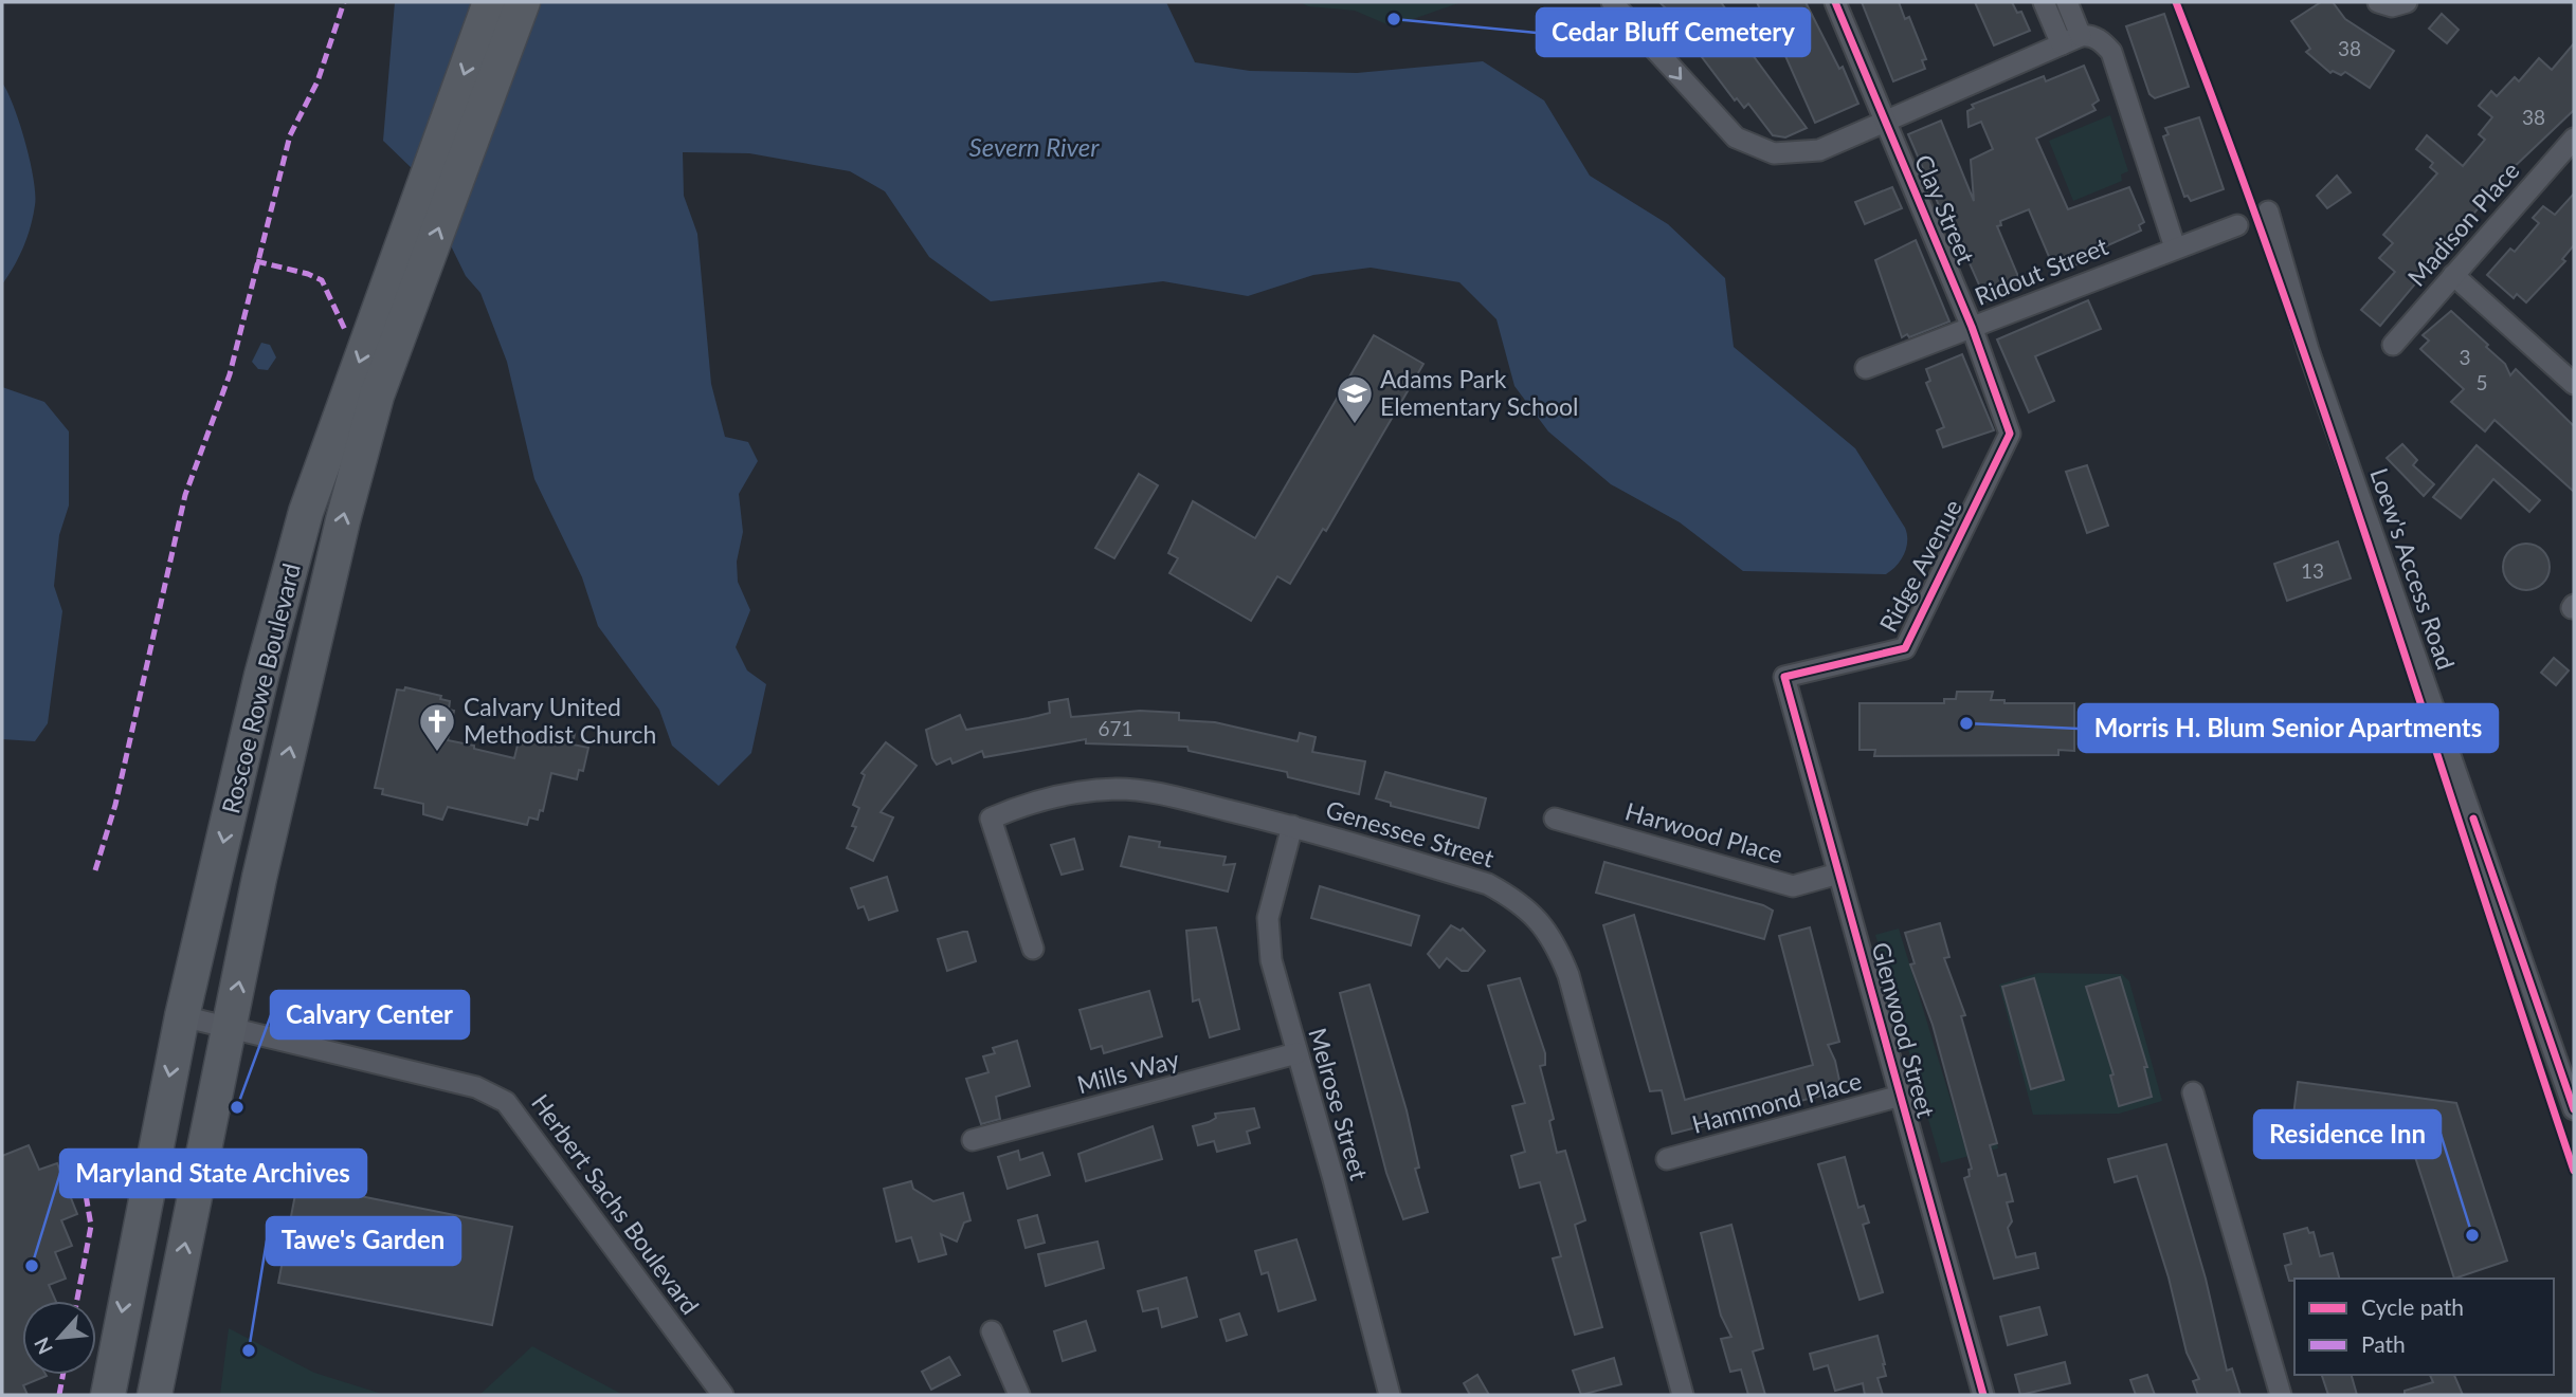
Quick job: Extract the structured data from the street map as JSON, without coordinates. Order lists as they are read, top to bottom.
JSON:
{
  "streets": {
    "main road": ["Roscoe Rowe Boulevard"],
    "street": [
      "Clay Street",
      "Madison Place",
      "Ridout Street",
      "Ridge Avenue",
      "Loew's Access Road",
      "Harwood Place",
      "Genessee Street",
      "Glenwood Street",
      "Mills Way",
      "Hammond Place",
      "Melrose Street",
      "Herbert Sachs Boulevard"
    ]
  },
  "crossings": [
    ["Clay Street", "Ridout Street"],
    ["Clay Street", "Ridge Avenue"],
    ["Ridge Avenue", "Glenwood Street"],
    ["Roscoe Rowe Boulevard", "Herbert Sachs Boulevard"],
    ["Harwood Place", "Glenwood Street"],
    ["Genessee Street", "Melrose Street"],
    ["Glenwood Street", "Hammond Place"],
    ["Mills Way", "Melrose Street"]
  ],
  "water": ["Severn River"],
  "places": {
    "other": [
      "Cedar Bluff Cemetery",
      "Morris H. Blum Senior Apartments",
      "Calvary Center",
      "Residence Inn",
      "Maryland State Archives",
      "Tawe's Garden"
    ],
    "school or university": ["Adams Park Elementary School"],
    "church": ["Calvary United Methodist Church"]
  },
  "house_numbers": [
    "38",
    "38",
    "3",
    "5",
    "13",
    "671"
  ],
  "legend": ["Cycle path", "Path"],
  "north": "bottom left"
}
